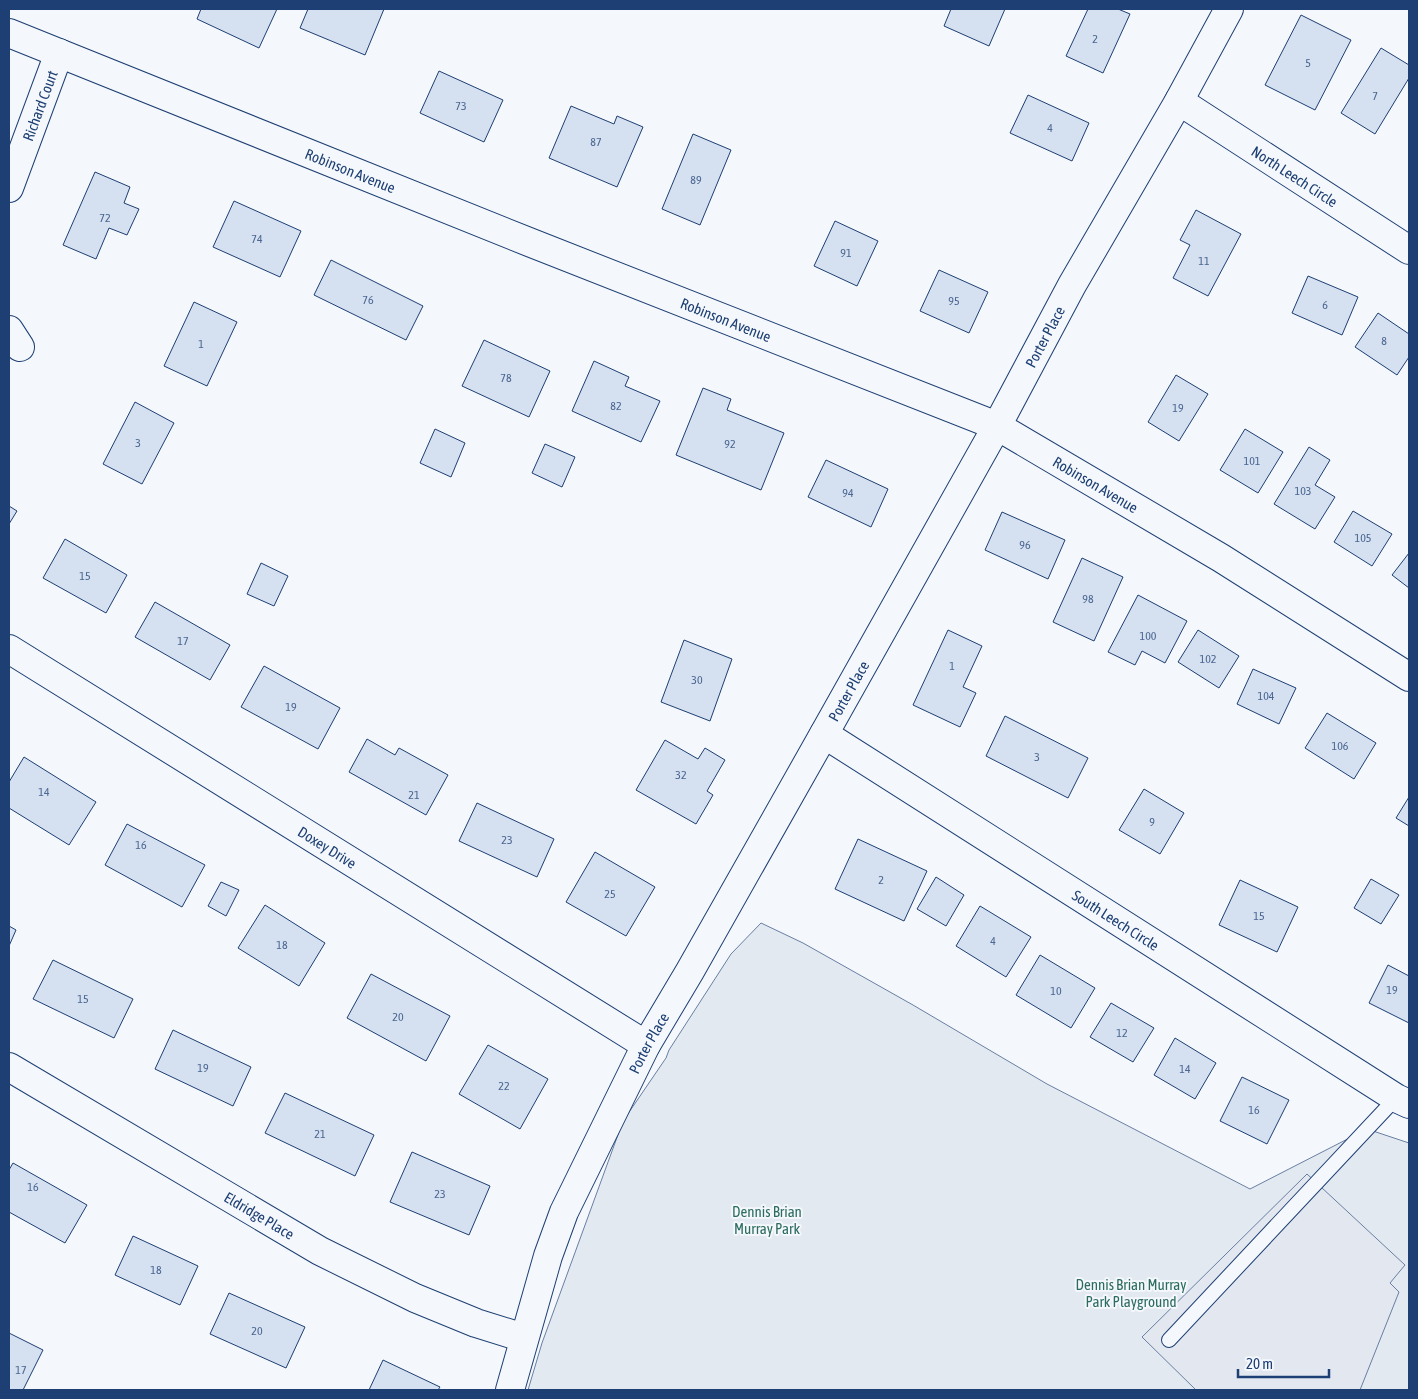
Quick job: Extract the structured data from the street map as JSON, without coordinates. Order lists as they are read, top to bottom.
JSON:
{
  "streets": {
    "street": [
      "Richard Court",
      "Robinson Avenue",
      "North Leech Circle",
      "Porter Place",
      "Doxey Drive",
      "South Leech Circle",
      "Eldridge Place"
    ]
  },
  "crossings": [
    ["Richard Court", "Robinson Avenue"],
    ["Robinson Avenue", "Porter Place"],
    ["North Leech Circle", "Porter Place"],
    ["Porter Place", "Doxey Drive"],
    ["Porter Place", "South Leech Circle"],
    ["Porter Place", "Eldridge Place"]
  ],
  "parks": ["Dennis Brian Murray Park", "Dennis Brian Murray Park Playground"],
  "house_numbers": [
    "2",
    "5",
    "7",
    "73",
    "4",
    "87",
    "89",
    "72",
    "74",
    "91",
    "11",
    "76",
    "95",
    "6",
    "8",
    "1",
    "78",
    "82",
    "19",
    "3",
    "92",
    "101",
    "103",
    "94",
    "105",
    "96",
    "15",
    "98",
    "100",
    "17",
    "102",
    "1",
    "30",
    "104",
    "19",
    "106",
    "3",
    "32",
    "14",
    "21",
    "9",
    "23",
    "16",
    "2",
    "25",
    "15",
    "4",
    "18",
    "19",
    "10",
    "15",
    "20",
    "12",
    "19",
    "14",
    "22",
    "16",
    "21",
    "16",
    "23",
    "18",
    "20",
    "17"
  ],
  "scale_bar": "20 m"
}
